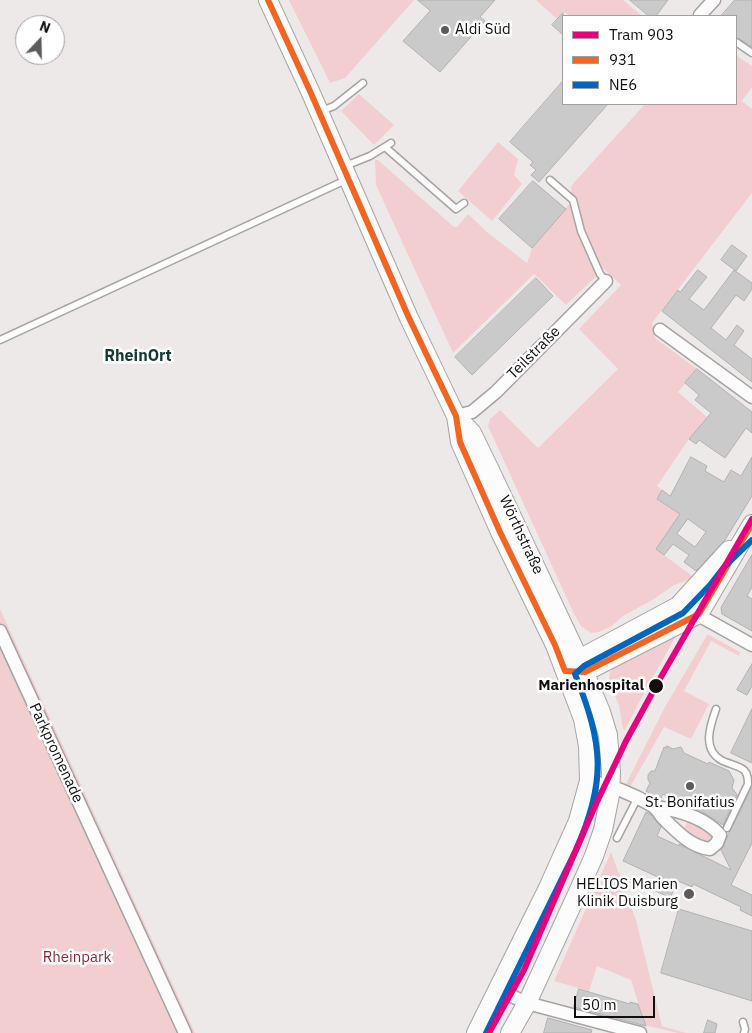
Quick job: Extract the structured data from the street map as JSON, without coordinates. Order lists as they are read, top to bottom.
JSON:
{
  "streets": {
    "street": ["Teilstraße", "Wörthstraße", "Parkpromenade"]
  },
  "crossings": [
    ["Teilstraße", "Wörthstraße"]
  ],
  "districts": ["RheinOrt"],
  "parks": ["Rheinpark"],
  "places": [
    "Aldi Süd",
    "Marienhospital",
    "St. Bonifatius",
    "HELIOS Marien Klinik Duisburg"
  ],
  "lines": ["transit line 931", "tram line 903", "transit line NE6"],
  "legend": ["Tram 903", "931", "NE6"],
  "scale_bar": "50 m",
  "north": "top"
}
